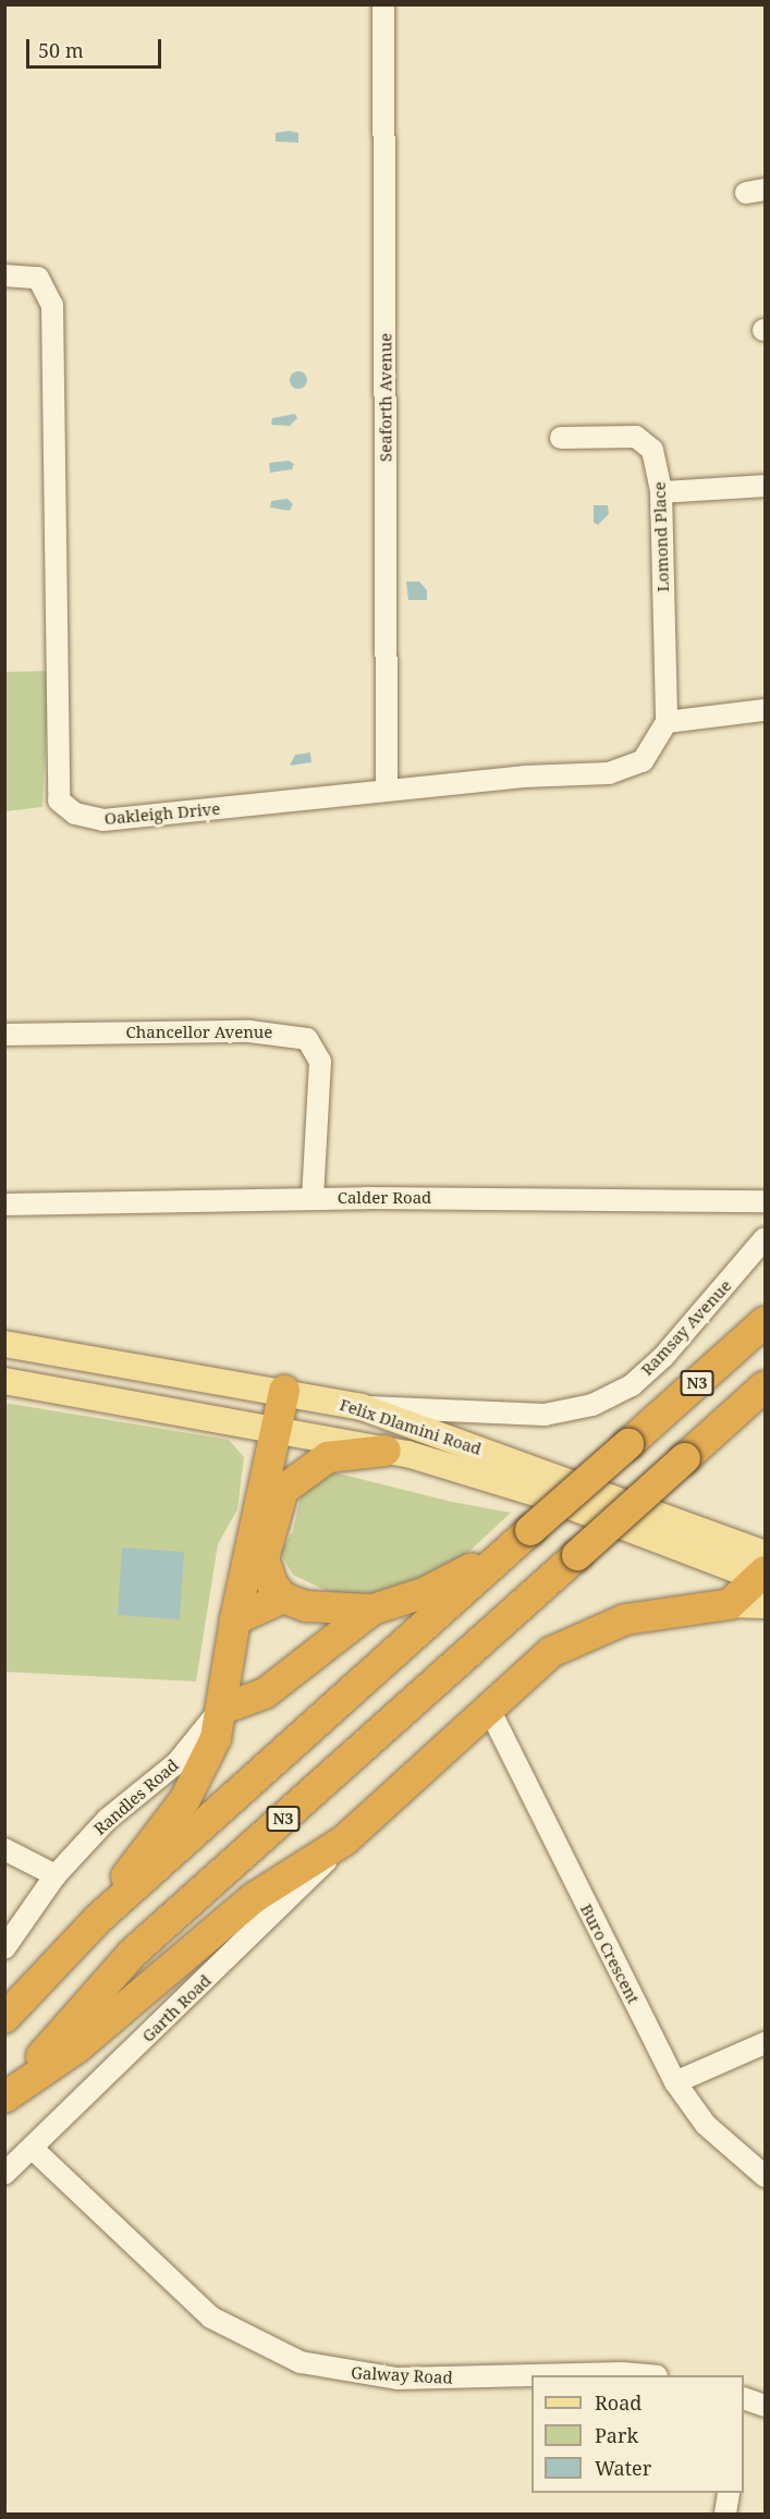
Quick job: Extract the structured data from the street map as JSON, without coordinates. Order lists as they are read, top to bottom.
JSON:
{
  "streets": {
    "highway": ["N3"],
    "main road": ["Felix Dlamini Road"],
    "street": [
      "Seaforth Avenue",
      "Lomond Place",
      "Oakleigh Drive",
      "Chancellor Avenue",
      "Calder Road",
      "Ramsay Avenue",
      "Randles Road",
      "Buro Crescent",
      "Garth Road",
      "Galway Road"
    ]
  },
  "crossings": [
    ["Seaforth Avenue", "Oakleigh Drive"],
    ["Lomond Place", "Oakleigh Drive"],
    ["Chancellor Avenue", "Calder Road"],
    ["Ramsay Avenue", "Felix Dlamini Road"],
    ["Garth Road", "Galway Road"]
  ],
  "legend": ["Road", "Park", "Water"],
  "scale_bar": "50 m"
}
